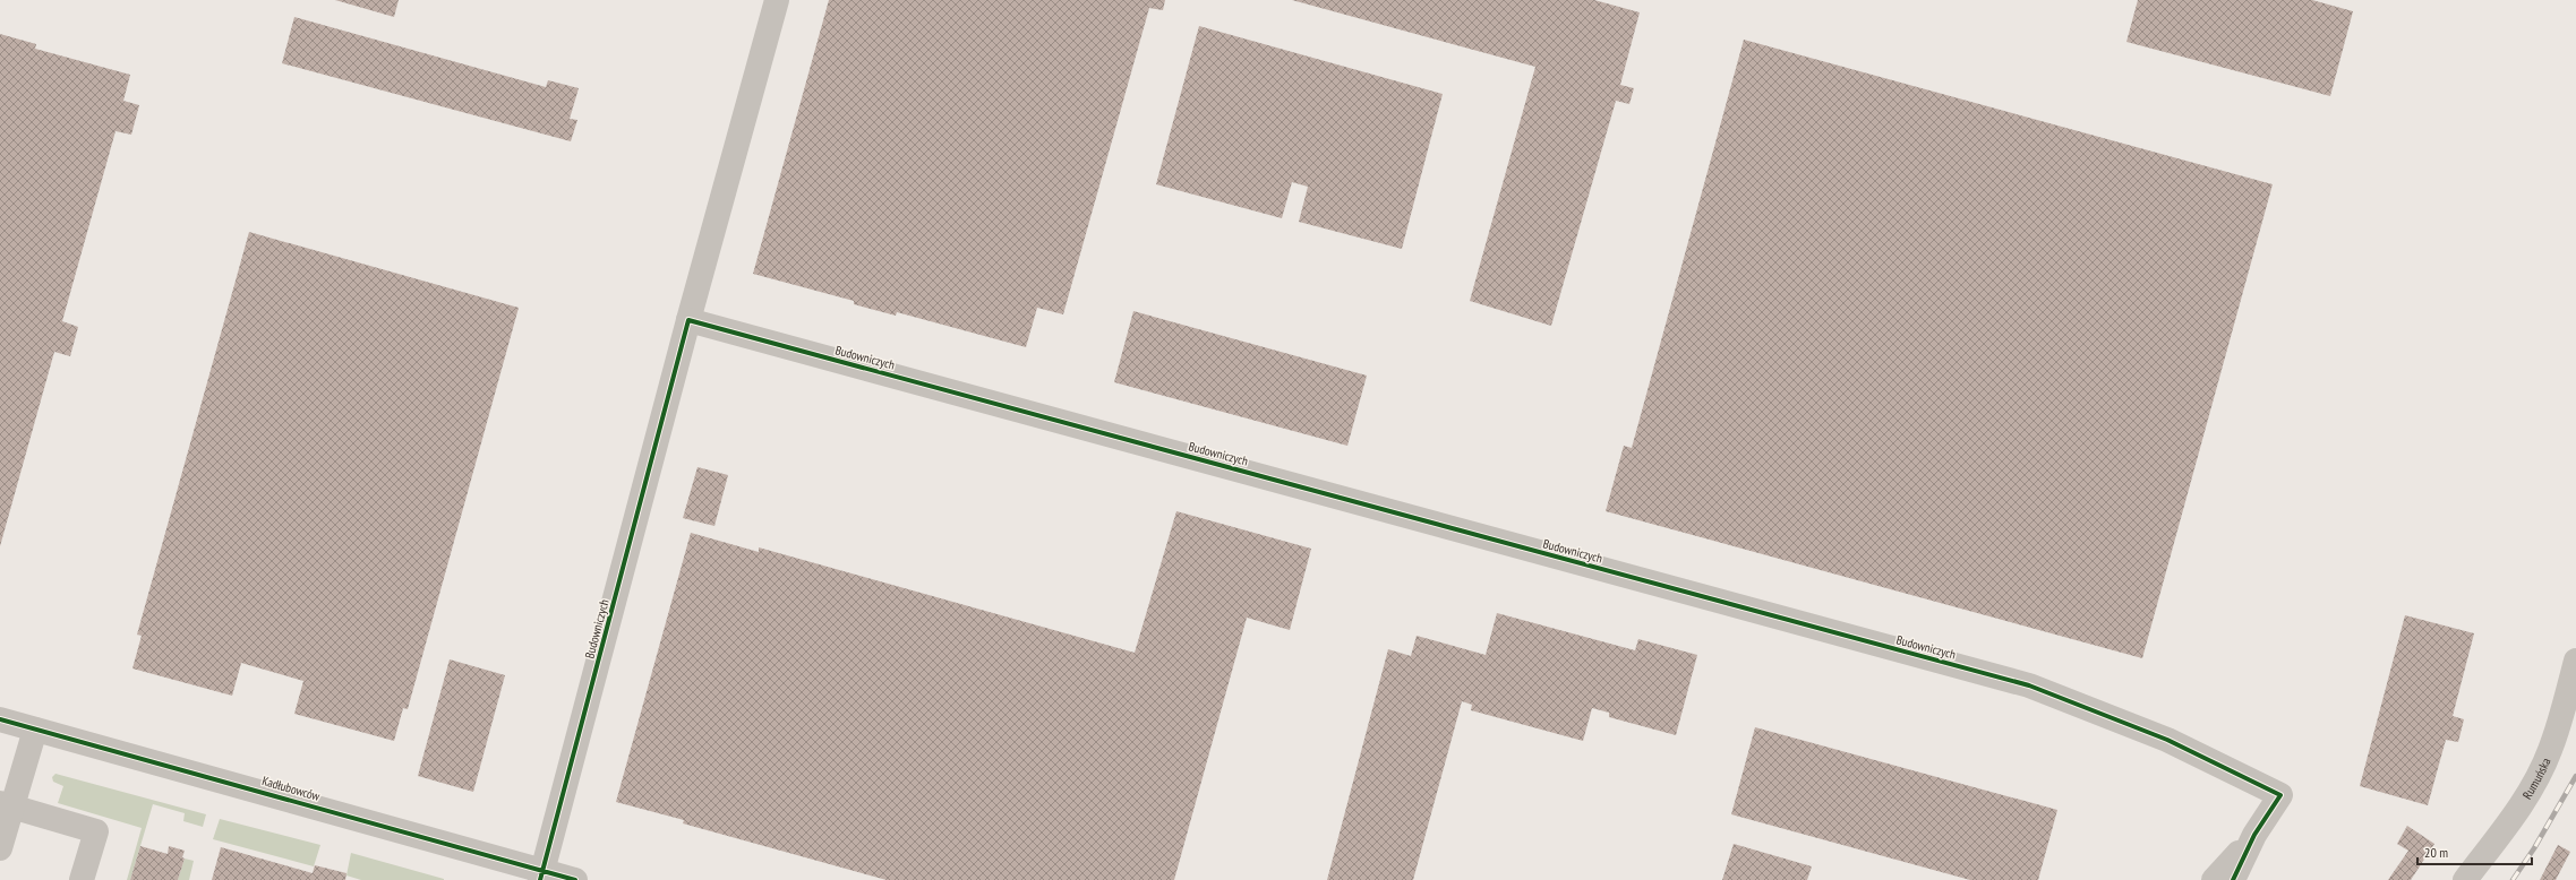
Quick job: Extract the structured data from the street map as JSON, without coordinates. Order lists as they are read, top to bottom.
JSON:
{
  "streets": {
    "street": ["Budowniczych", "Rumuńska", "Kadłubowców"]
  },
  "crossings": [
    ["Budowniczych", "Kadłubowców"]
  ],
  "scale_bar": "20 m"
}
